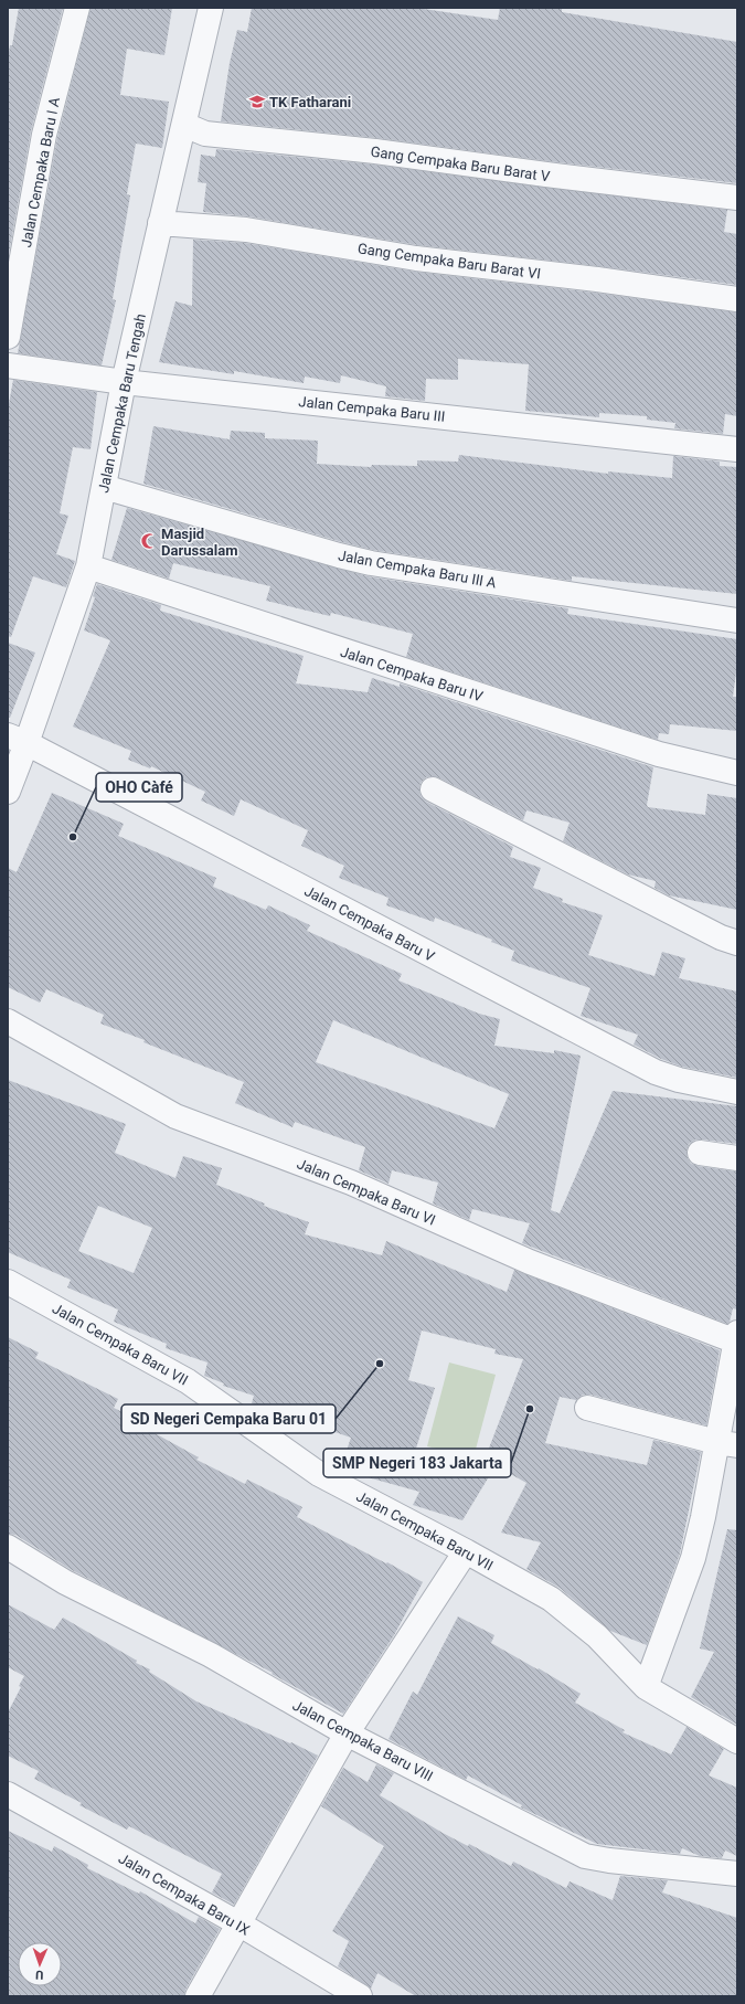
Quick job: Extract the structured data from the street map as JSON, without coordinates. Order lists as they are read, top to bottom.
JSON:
{
  "streets": {
    "street": [
      "Gang Cempaka Baru Barat V",
      "Jalan Cempaka Baru I A",
      "Gang Cempaka Baru Barat VI",
      "Jalan Cempaka Baru Tengah",
      "Jalan Cempaka Baru III",
      "Jalan Cempaka Baru III A",
      "Jalan Cempaka Baru IV",
      "Jalan Cempaka Baru V",
      "Jalan Cempaka Baru VI",
      "Jalan Cempaka Baru VII",
      "Jalan Cempaka Baru VIII",
      "Jalan Cempaka Baru IX"
    ]
  },
  "crossings": [
    ["Gang Cempaka Baru Barat V", "Jalan Cempaka Baru Tengah"],
    ["Gang Cempaka Baru Barat VI", "Jalan Cempaka Baru Tengah"],
    ["Jalan Cempaka Baru Tengah", "Jalan Cempaka Baru III"],
    ["Jalan Cempaka Baru Tengah", "Jalan Cempaka Baru III A"],
    ["Jalan Cempaka Baru Tengah", "Jalan Cempaka Baru IV"],
    ["Jalan Cempaka Baru Tengah", "Jalan Cempaka Baru V"]
  ],
  "places": {
    "school or university": ["TK Fatharani"],
    "mosque": ["Masjid Darussalam"],
    "other": ["OHO Càfé", "SD Negeri Cempaka Baru 01", "SMP Negeri 183 Jakarta"]
  },
  "north": "bottom"
}
